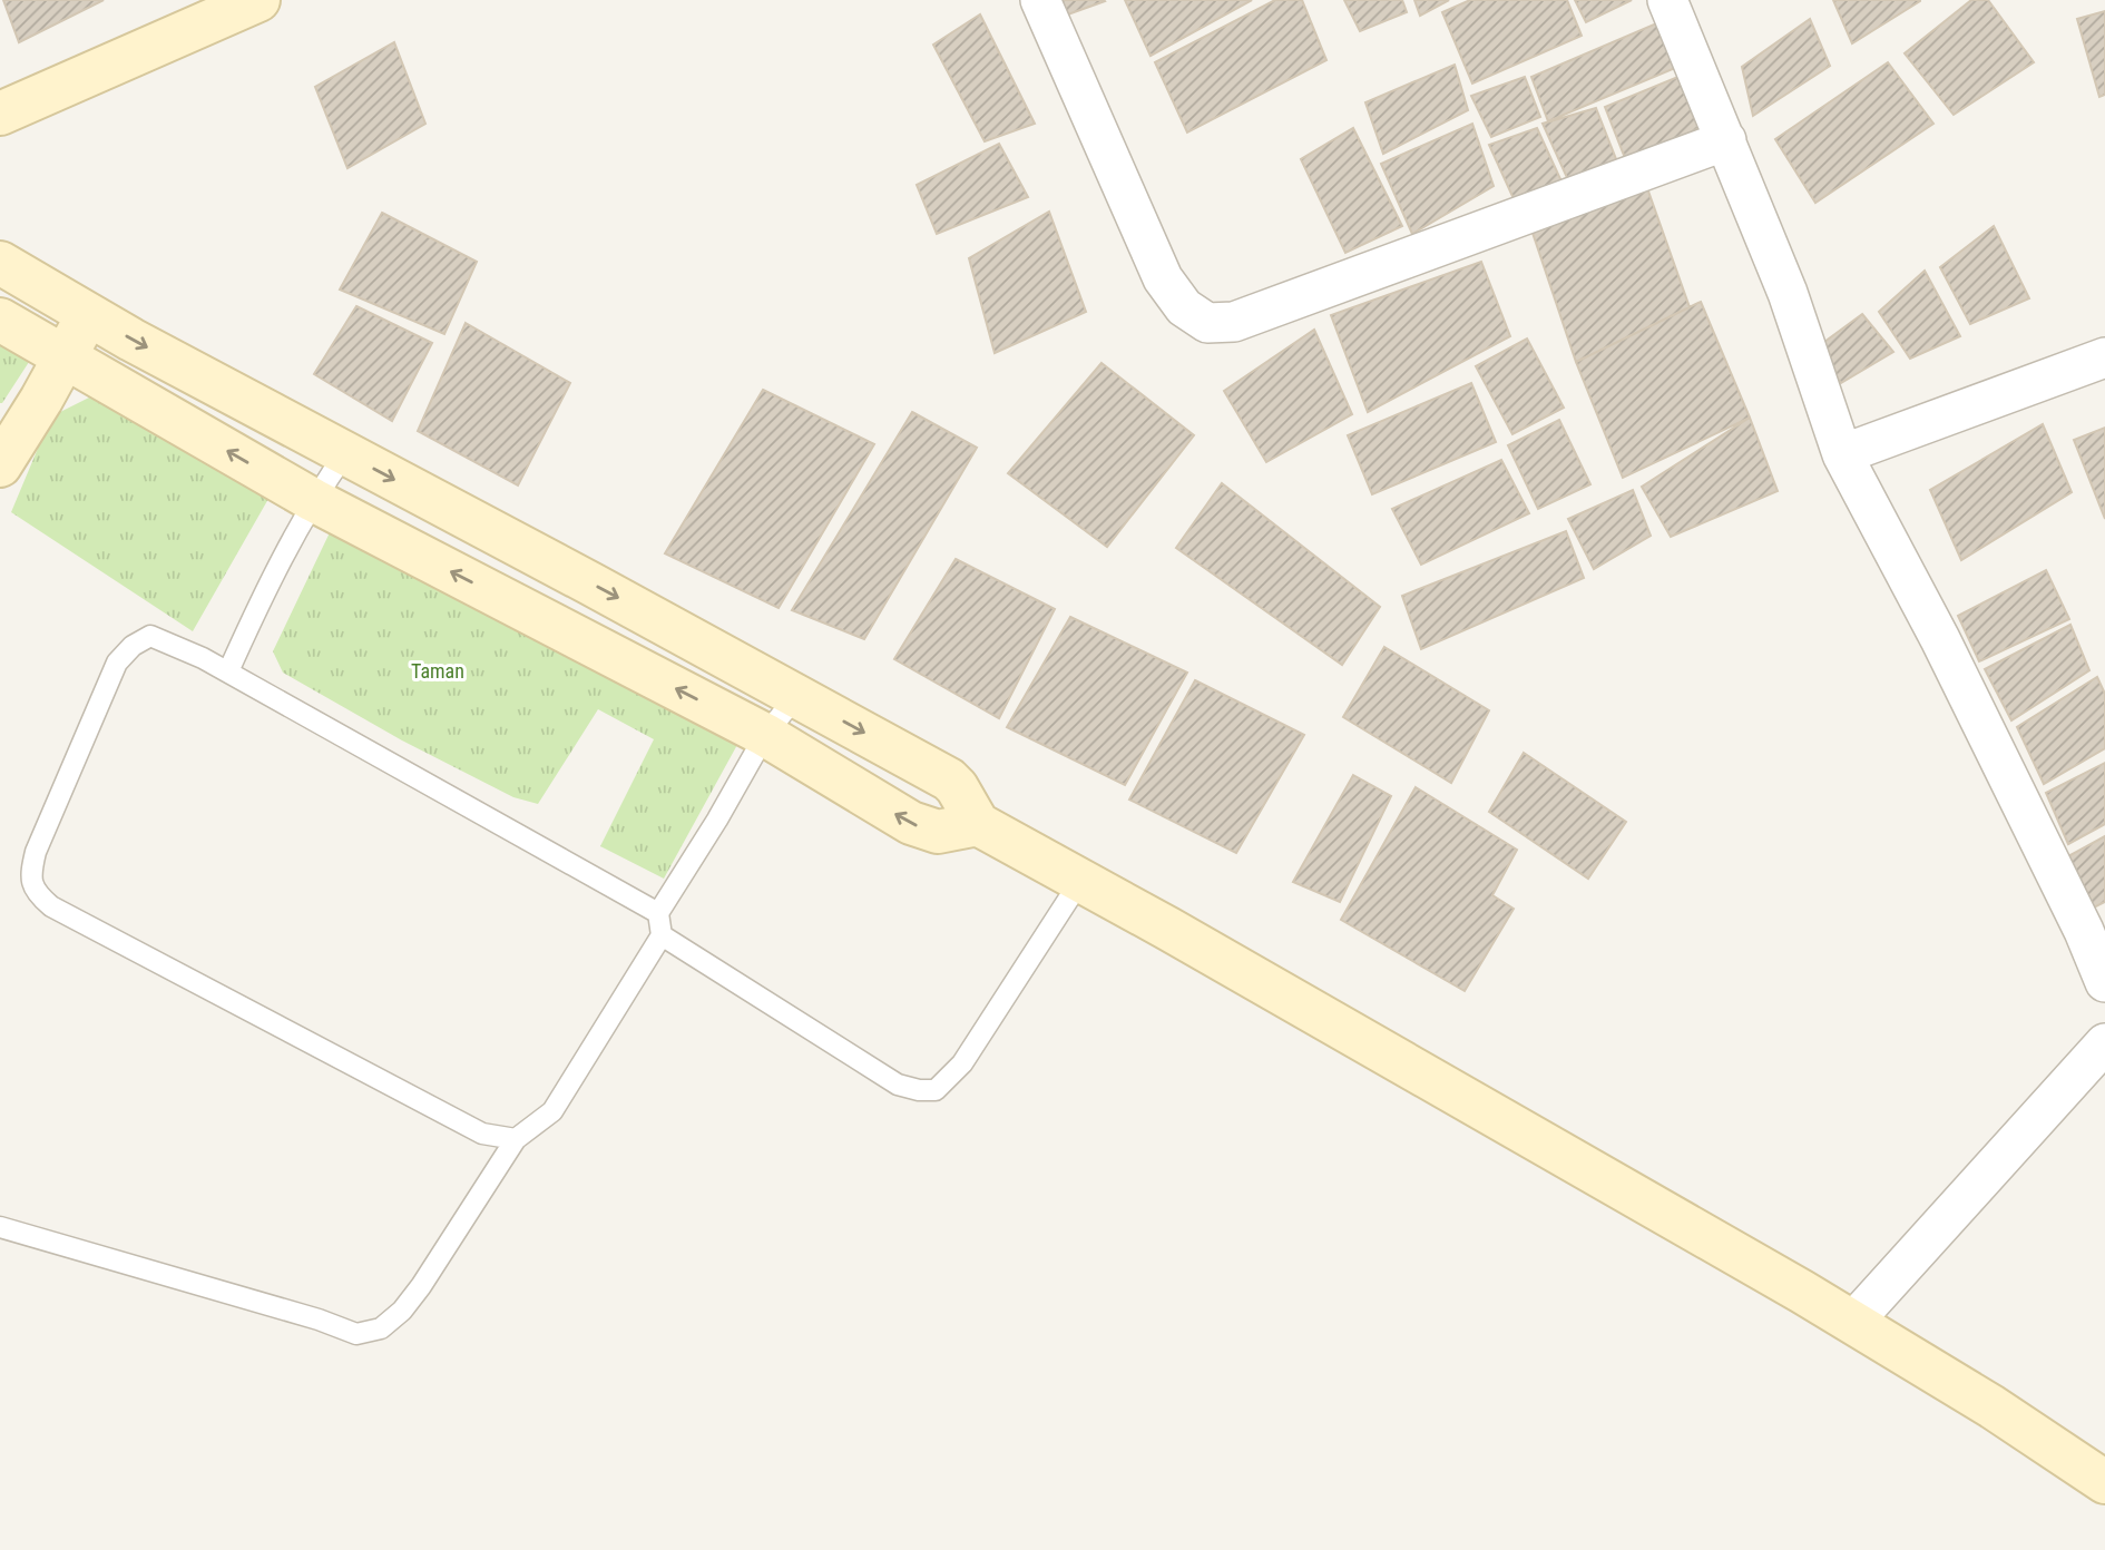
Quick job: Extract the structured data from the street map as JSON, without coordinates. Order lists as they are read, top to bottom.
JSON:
{
  "parks": ["Taman"]
}
